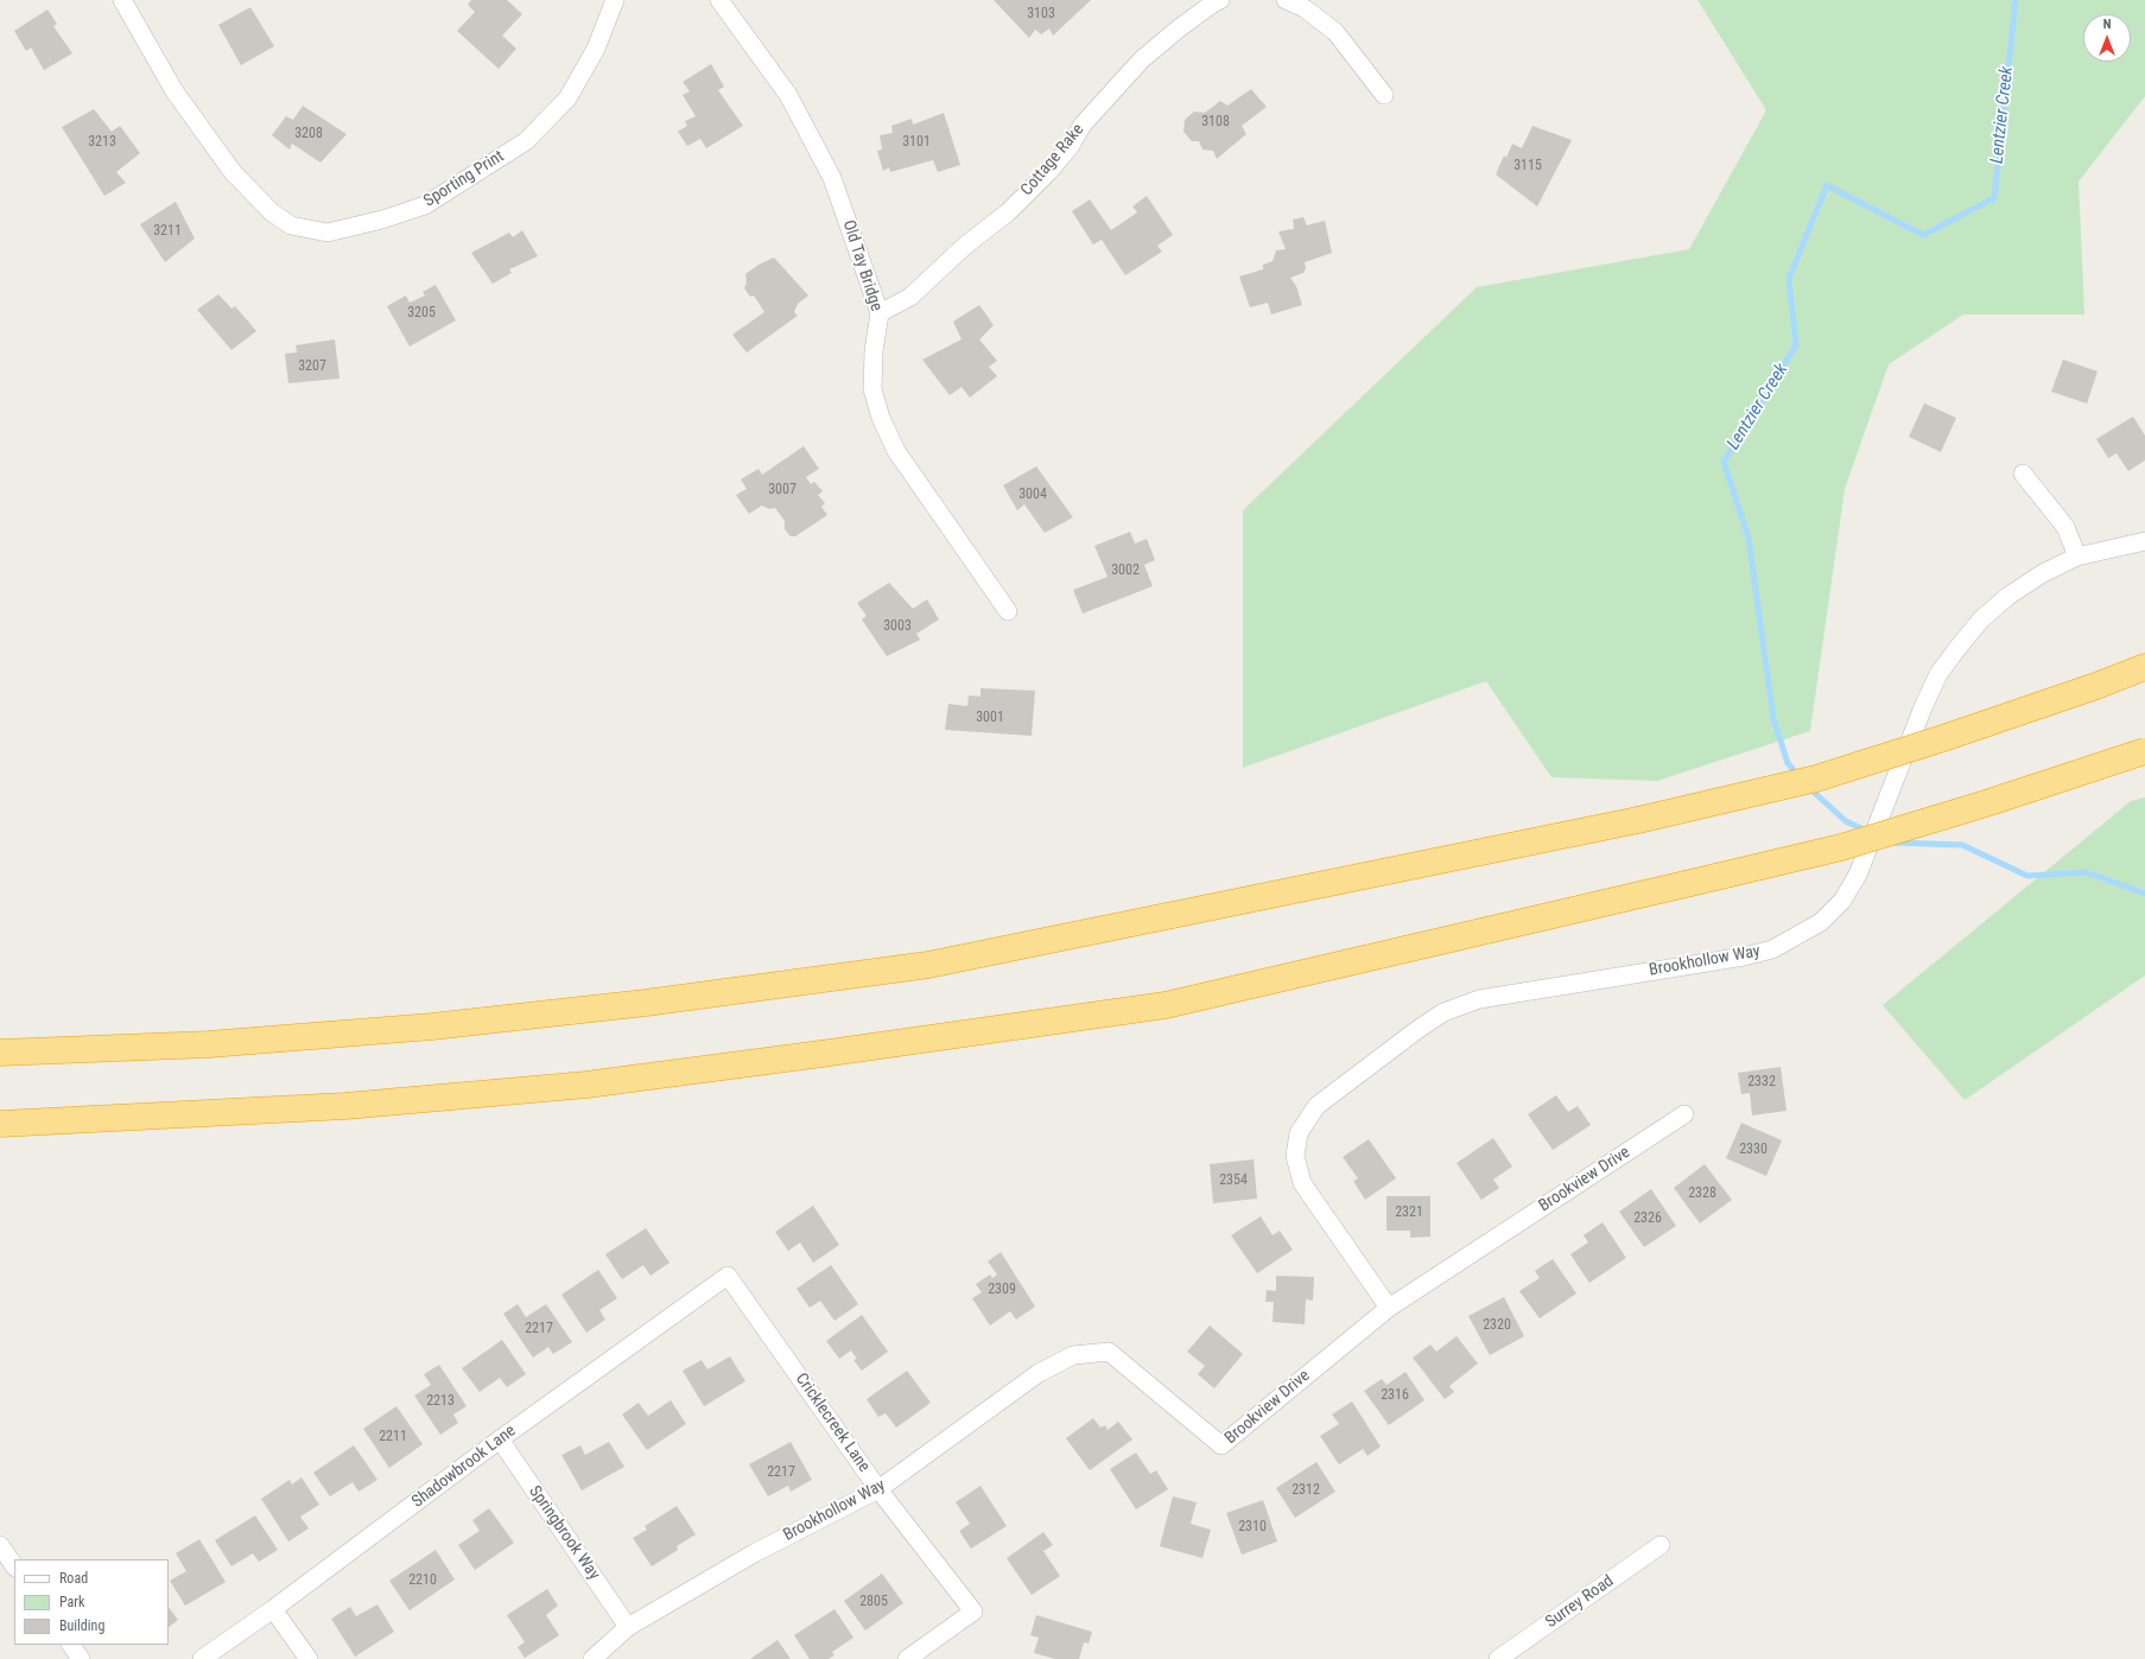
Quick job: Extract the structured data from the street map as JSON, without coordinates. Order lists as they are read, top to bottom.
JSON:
{
  "streets": {
    "street": [
      "Cottage Rake",
      "Sporting Print",
      "Old Tay Bridge",
      "Brookhollow Way",
      "Brookview Drive",
      "Cricklecreek Lane",
      "Shadowbrook Lane",
      "Springbrook Way",
      "Surrey Road"
    ]
  },
  "crossings": [
    ["Cottage Rake", "Old Tay Bridge"],
    ["Brookhollow Way", "Brookview Drive"],
    ["Brookhollow Way", "Cricklecreek Lane"],
    ["Brookhollow Way", "Springbrook Way"],
    ["Cricklecreek Lane", "Shadowbrook Lane"],
    ["Shadowbrook Lane", "Springbrook Way"]
  ],
  "water": ["Lentzier Creek"],
  "house_numbers": [
    "3103",
    "3108",
    "3208",
    "3213",
    "3101",
    "3115",
    "3211",
    "3205",
    "3207",
    "3007",
    "3004",
    "3002",
    "3003",
    "3001",
    "2332",
    "2330",
    "2354",
    "2328",
    "2321",
    "2326",
    "2309",
    "2320",
    "2217",
    "2316",
    "2213",
    "2211",
    "2217",
    "2312",
    "2310",
    "2210",
    "2805"
  ],
  "legend": ["Road", "Park", "Building"],
  "north": "top"
}
